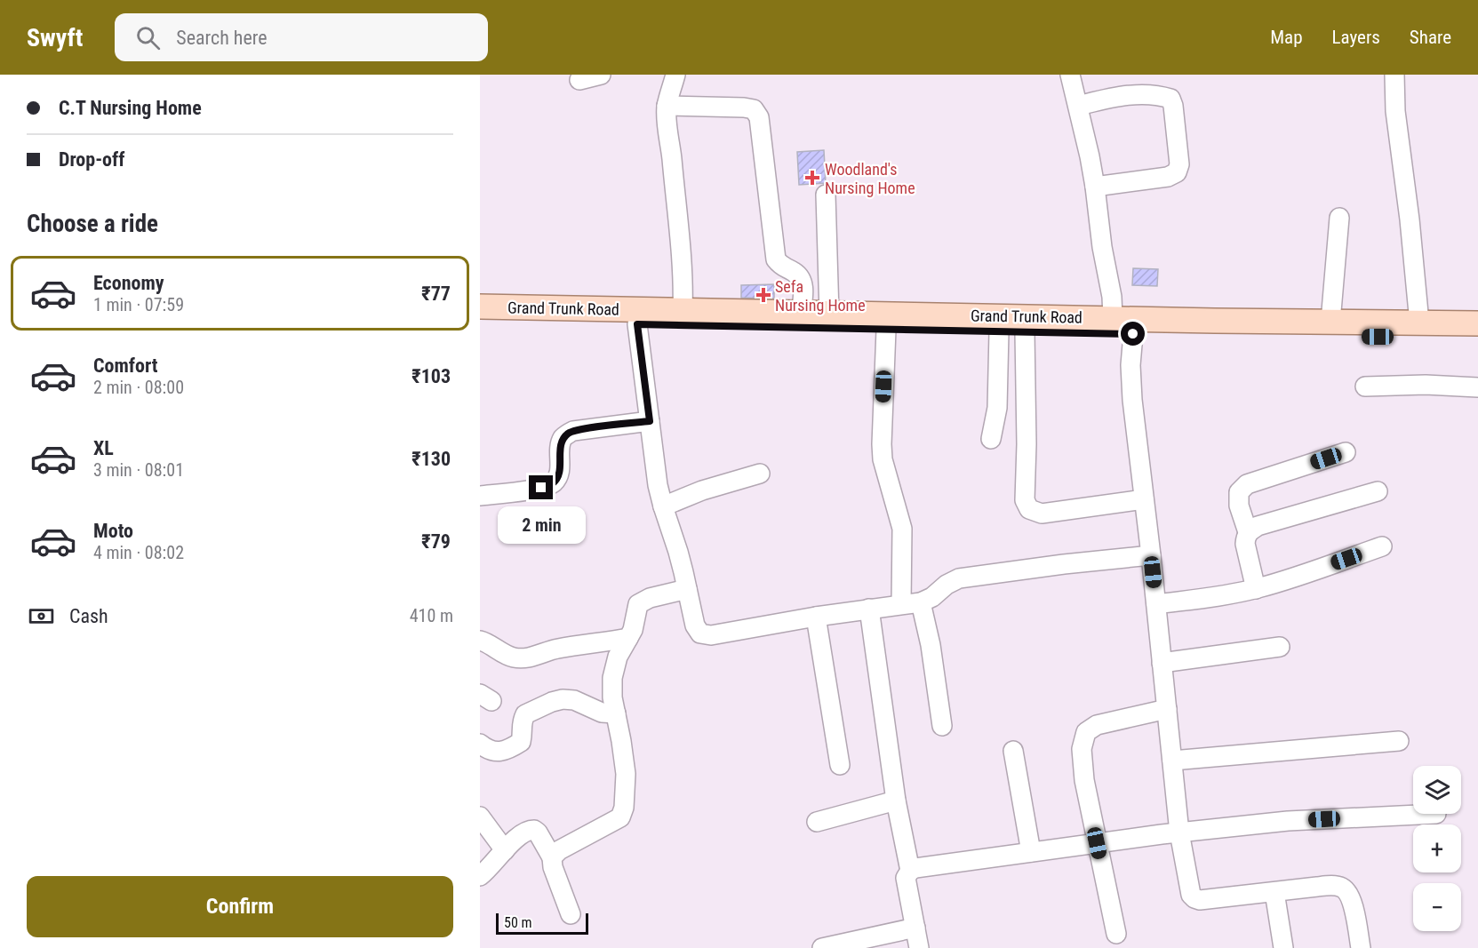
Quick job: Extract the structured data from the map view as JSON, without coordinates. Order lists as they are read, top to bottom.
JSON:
{
  "streets": {
    "main road": ["Grand Trunk Road"]
  },
  "places": {
    "health": ["Woodland's Nursing Home", "Sefa Nursing Home"]
  },
  "scale_bar": "50 m",
  "page": {
    "header": "Swyft",
    "search": "Search here",
    "nav": ["Map", "Layers", "Share"],
    "banner": ["C.T Nursing Home", "Drop-off"],
    "heading": "Choose a ride",
    "list": [
      {
        "name": "Economy",
        "note": "1 min · 07:59",
        "value": "₹77"
      },
      {
        "name": "Comfort",
        "note": "2 min · 08:00",
        "value": "₹103"
      },
      {
        "name": "XL",
        "note": "3 min · 08:01",
        "value": "₹130"
      },
      {
        "name": "Moto",
        "note": "4 min · 08:02",
        "value": "₹79"
      }
    ],
    "bubble": "2 min",
    "pay": ["Cash", "410 m"],
    "map_buttons": ["+", "−"],
    "buttons": "Confirm",
    "scale": "50 m"
  }
}
